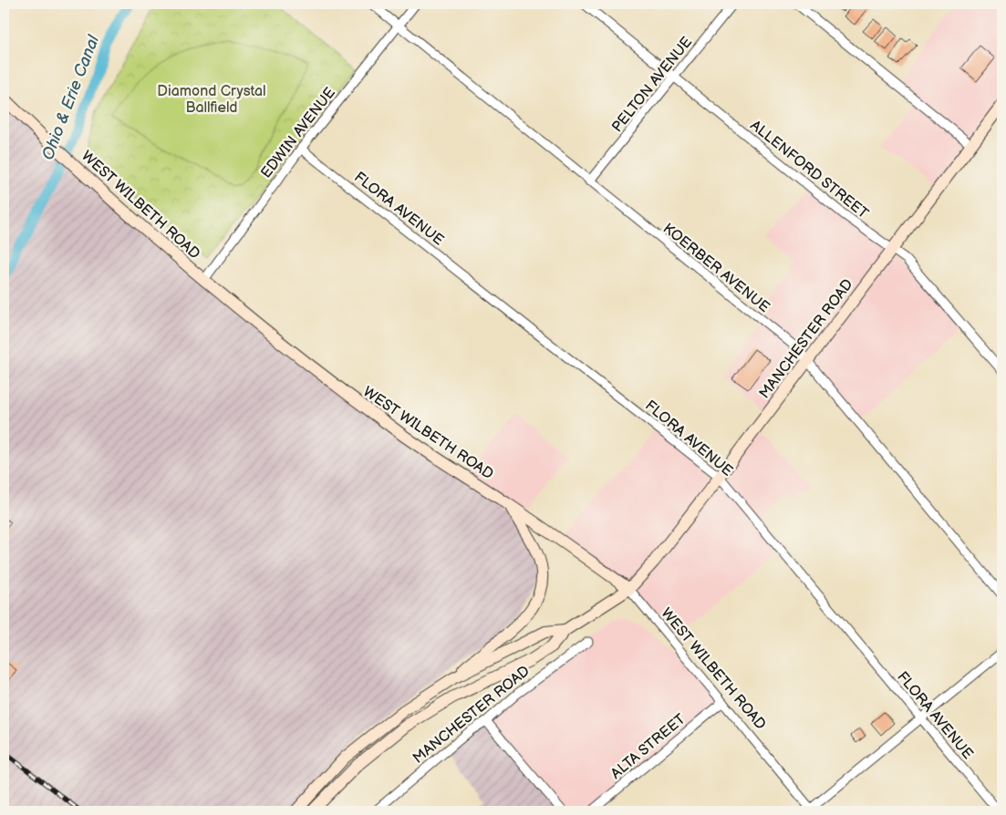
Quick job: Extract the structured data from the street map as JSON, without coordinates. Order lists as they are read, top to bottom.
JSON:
{
  "streets": {
    "main road": ["WEST WILBETH ROAD", "MANCHESTER ROAD"],
    "street": [
      "PELTON AVENUE",
      "EDWIN AVENUE",
      "ALLENFORD STREET",
      "FLORA AVENUE",
      "KOERBER AVENUE",
      "ALTA STREET"
    ]
  },
  "crossings": [
    ["PELTON AVENUE", "ALLENFORD STREET"],
    ["PELTON AVENUE", "KOERBER AVENUE"],
    ["EDWIN AVENUE", "WEST WILBETH ROAD"],
    ["EDWIN AVENUE", "FLORA AVENUE"],
    ["EDWIN AVENUE", "KOERBER AVENUE"],
    ["ALLENFORD STREET", "MANCHESTER ROAD"],
    ["WEST WILBETH ROAD", "MANCHESTER ROAD"],
    ["WEST WILBETH ROAD", "ALTA STREET"],
    ["FLORA AVENUE", "MANCHESTER ROAD"],
    ["KOERBER AVENUE", "MANCHESTER ROAD"]
  ],
  "water": ["Ohio & Erie Canal"],
  "parks": ["Diamond Crystal Ballfield"]
}
